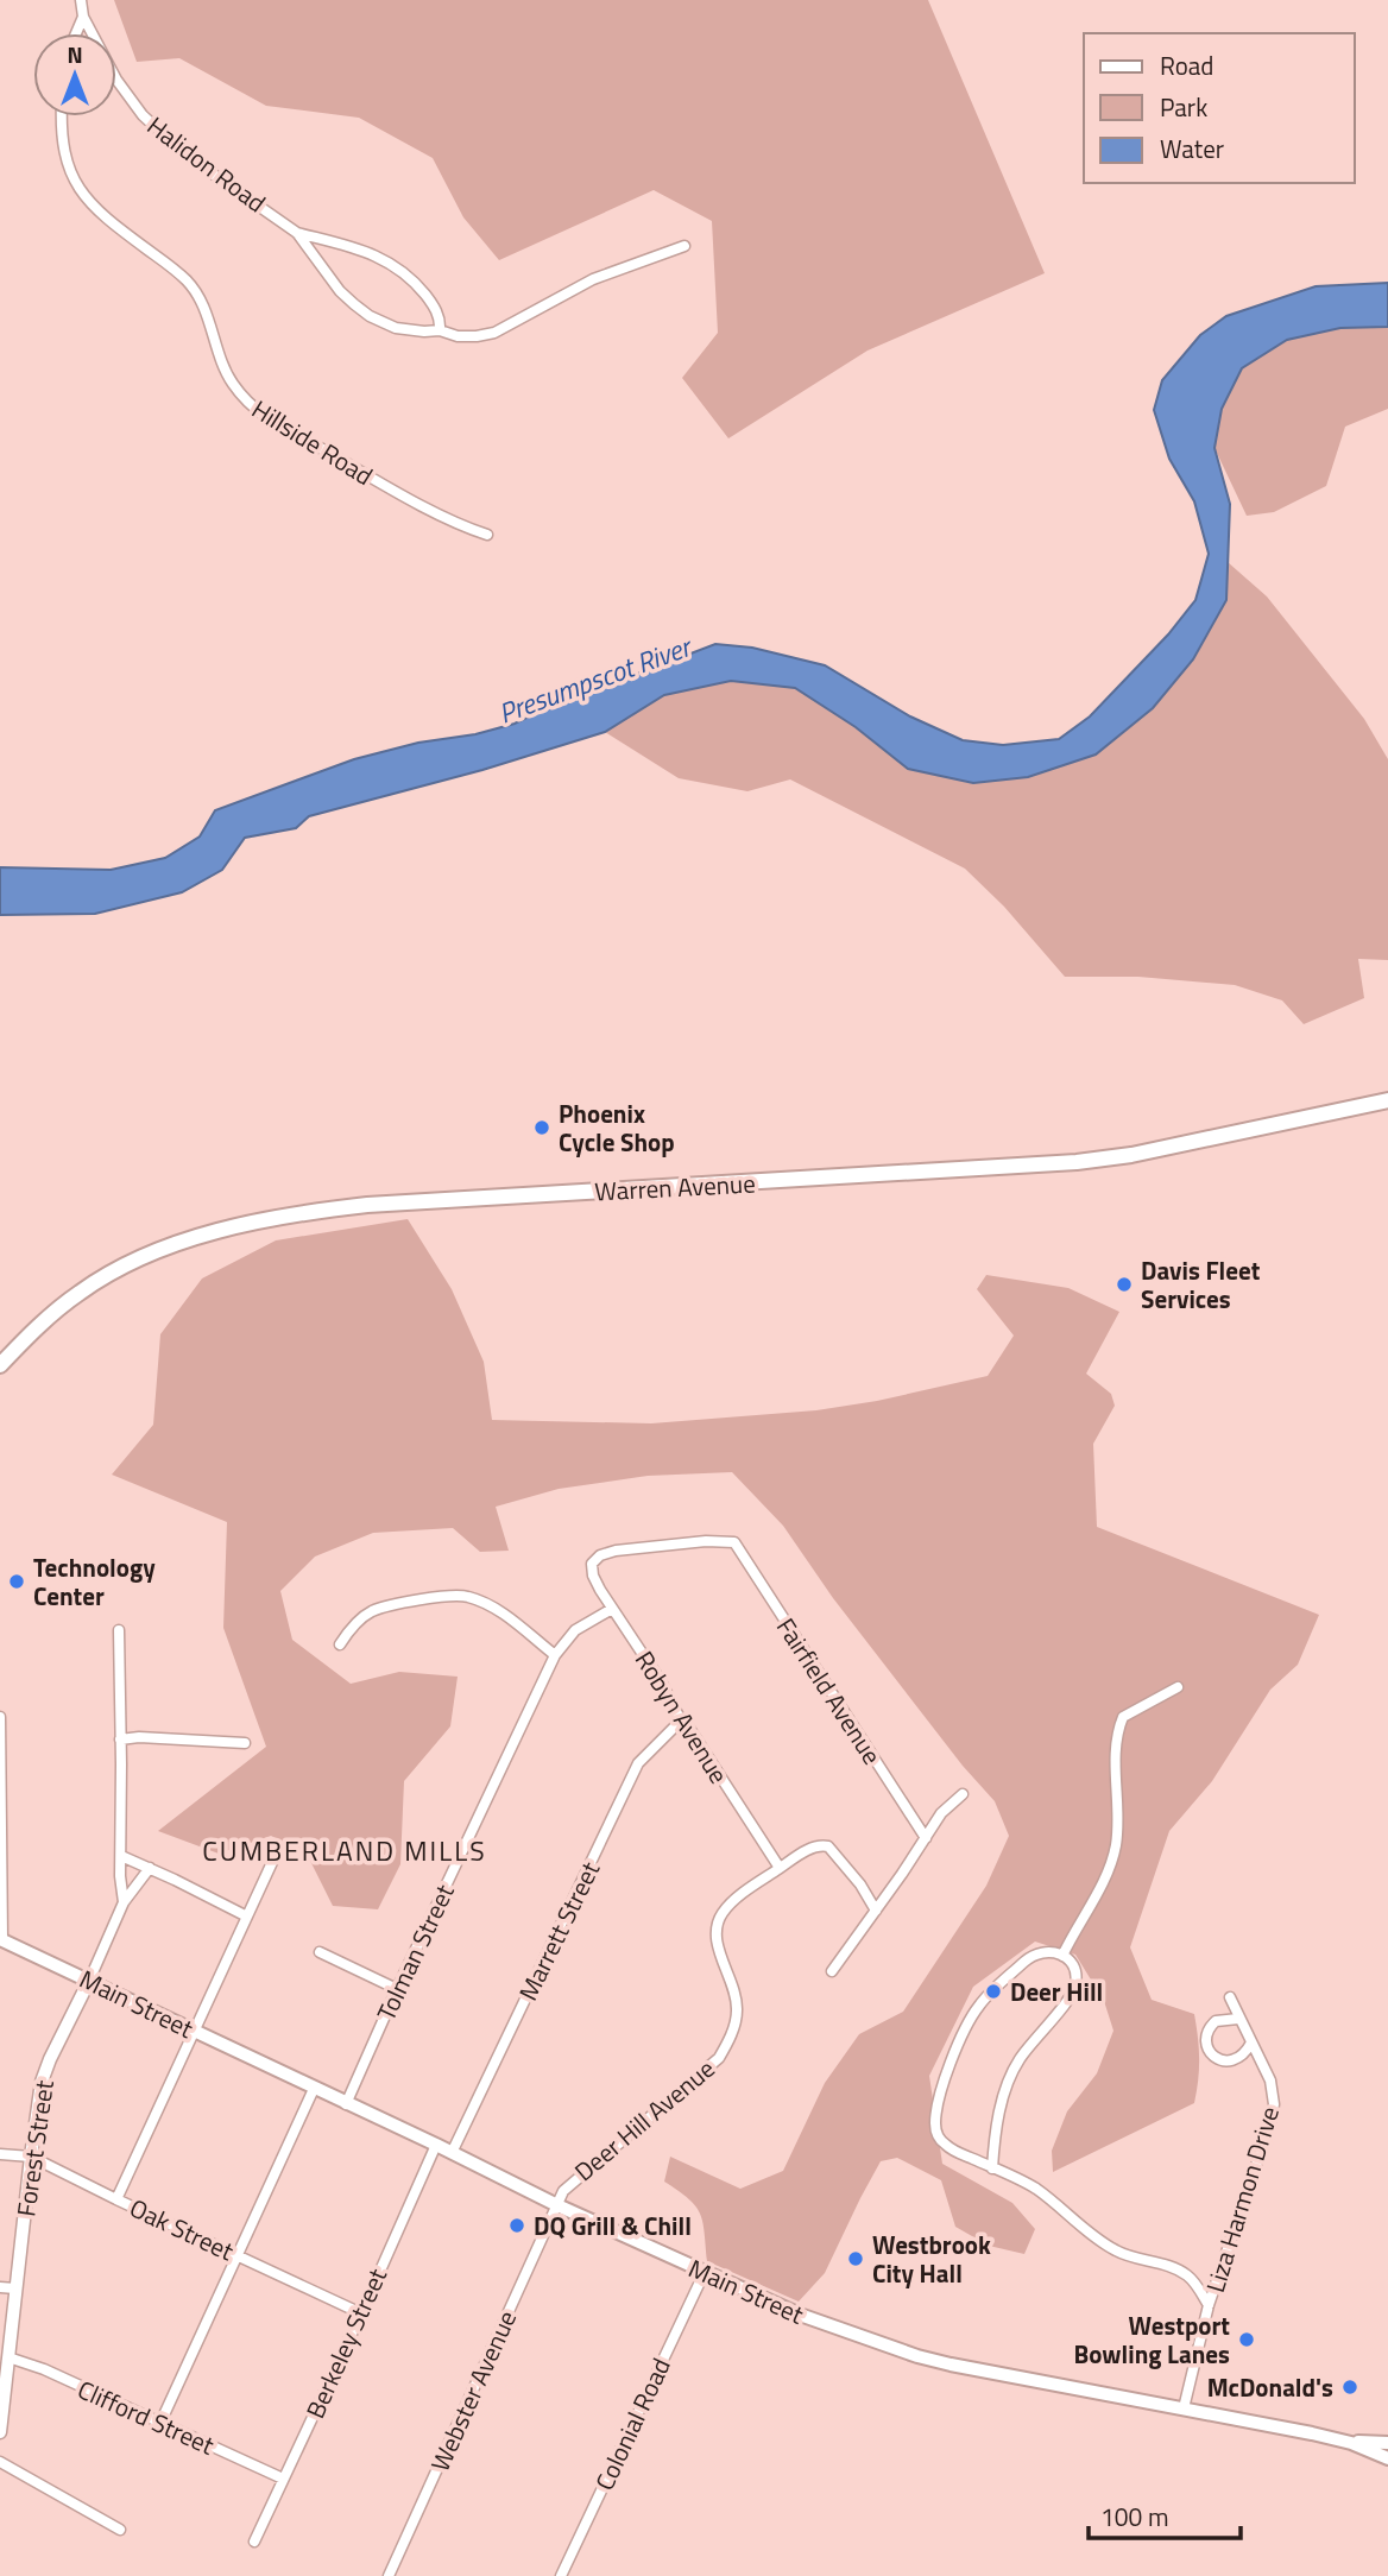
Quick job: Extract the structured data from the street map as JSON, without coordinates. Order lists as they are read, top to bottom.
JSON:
{
  "streets": {
    "main road": ["Warren Avenue", "Main Street"],
    "street": [
      "Halidon Road",
      "Hillside Road",
      "Fairfield Avenue",
      "Robyn Avenue",
      "Marrett Street",
      "Tolman Street",
      "Deer Hill Avenue",
      "Forest Street",
      "Liza Harmon Drive",
      "Oak Street",
      "Berkeley Street",
      "Webster Avenue",
      "Clifford Street",
      "Colonial Road"
    ]
  },
  "crossings": [
    ["Fairfield Avenue", "Robyn Avenue"],
    ["Robyn Avenue", "Marrett Street"],
    ["Robyn Avenue", "Tolman Street"],
    ["Robyn Avenue", "Deer Hill Avenue"],
    ["Marrett Street", "Main Street"],
    ["Tolman Street", "Main Street"],
    ["Main Street", "Deer Hill Avenue"],
    ["Main Street", "Forest Street"],
    ["Main Street", "Liza Harmon Drive"],
    ["Main Street", "Berkeley Street"],
    ["Main Street", "Webster Avenue"],
    ["Main Street", "Colonial Road"],
    ["Deer Hill Avenue", "Webster Avenue"],
    ["Forest Street", "Oak Street"],
    ["Forest Street", "Clifford Street"],
    ["Oak Street", "Berkeley Street"],
    ["Berkeley Street", "Clifford Street"]
  ],
  "districts": ["CUMBERLAND MILLS"],
  "water": ["Presumpscot River"],
  "places": [
    "Phoenix Cycle Shop",
    "Davis Fleet Services",
    "Technology Center",
    "Deer Hill",
    "DQ Grill & Chill",
    "Westbrook City Hall",
    "Westport Bowling Lanes",
    "McDonald's"
  ],
  "legend": ["Road", "Park", "Water"],
  "scale_bar": "100 m",
  "north": "top"
}
